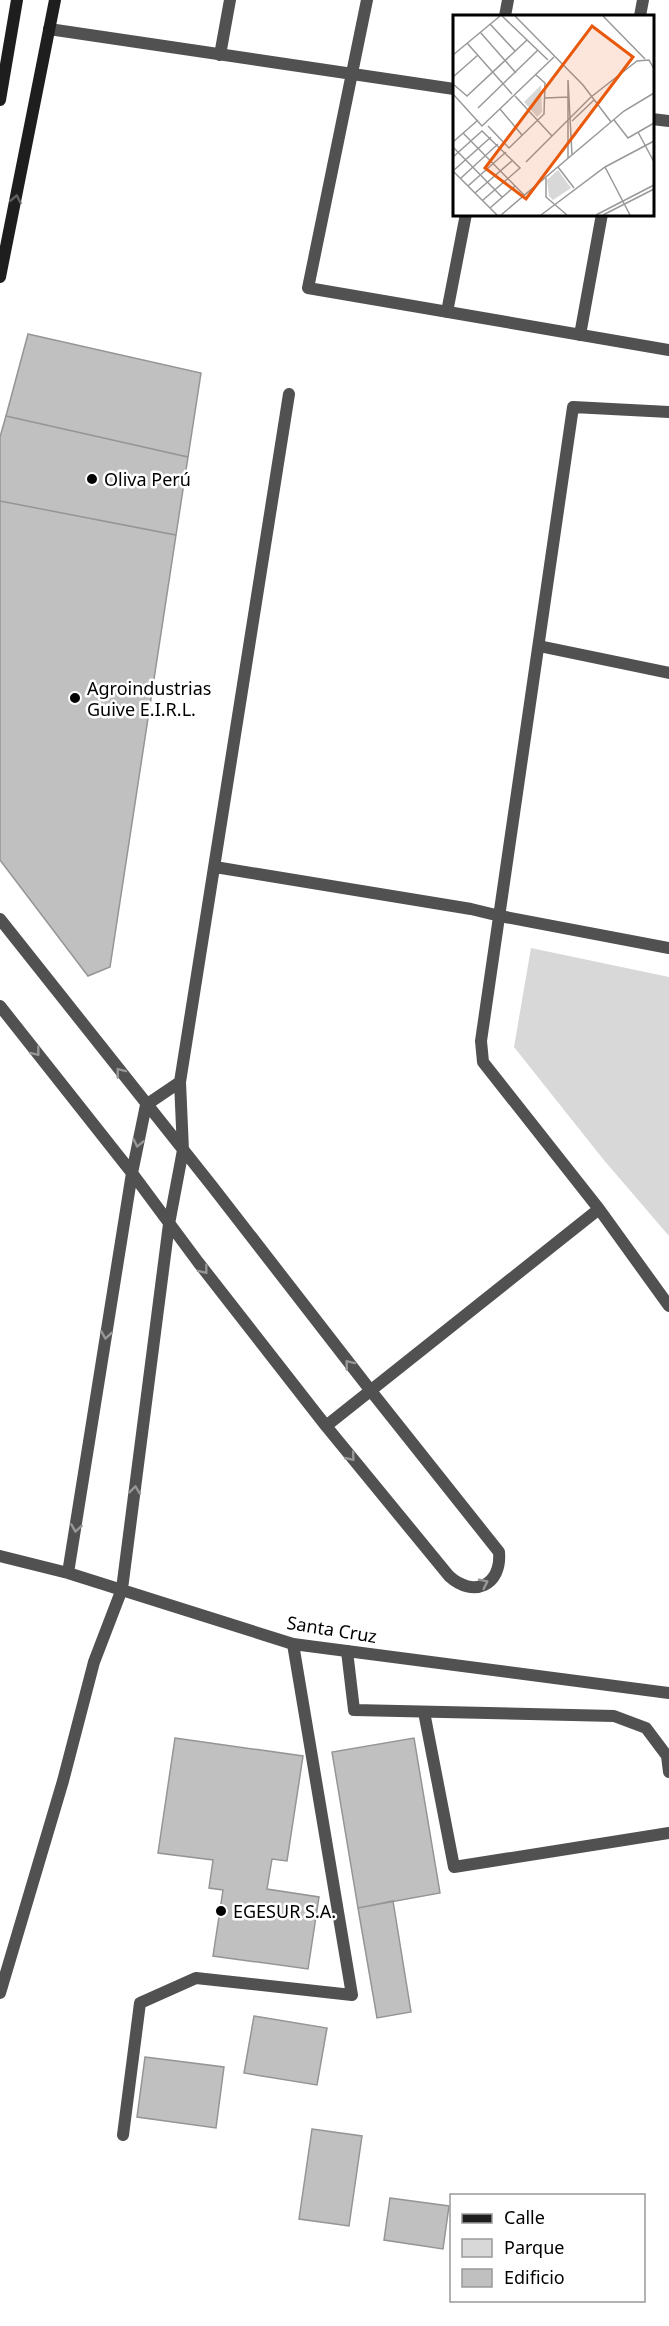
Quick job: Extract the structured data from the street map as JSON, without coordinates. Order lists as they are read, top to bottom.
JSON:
{
  "streets": {
    "street": ["Santa Cruz"]
  },
  "places": ["Oliva Perú", "Agroindustrias Guive E.I.R.L.", "EGESUR S.A."],
  "legend": ["Calle", "Parque", "Edificio"]
}
